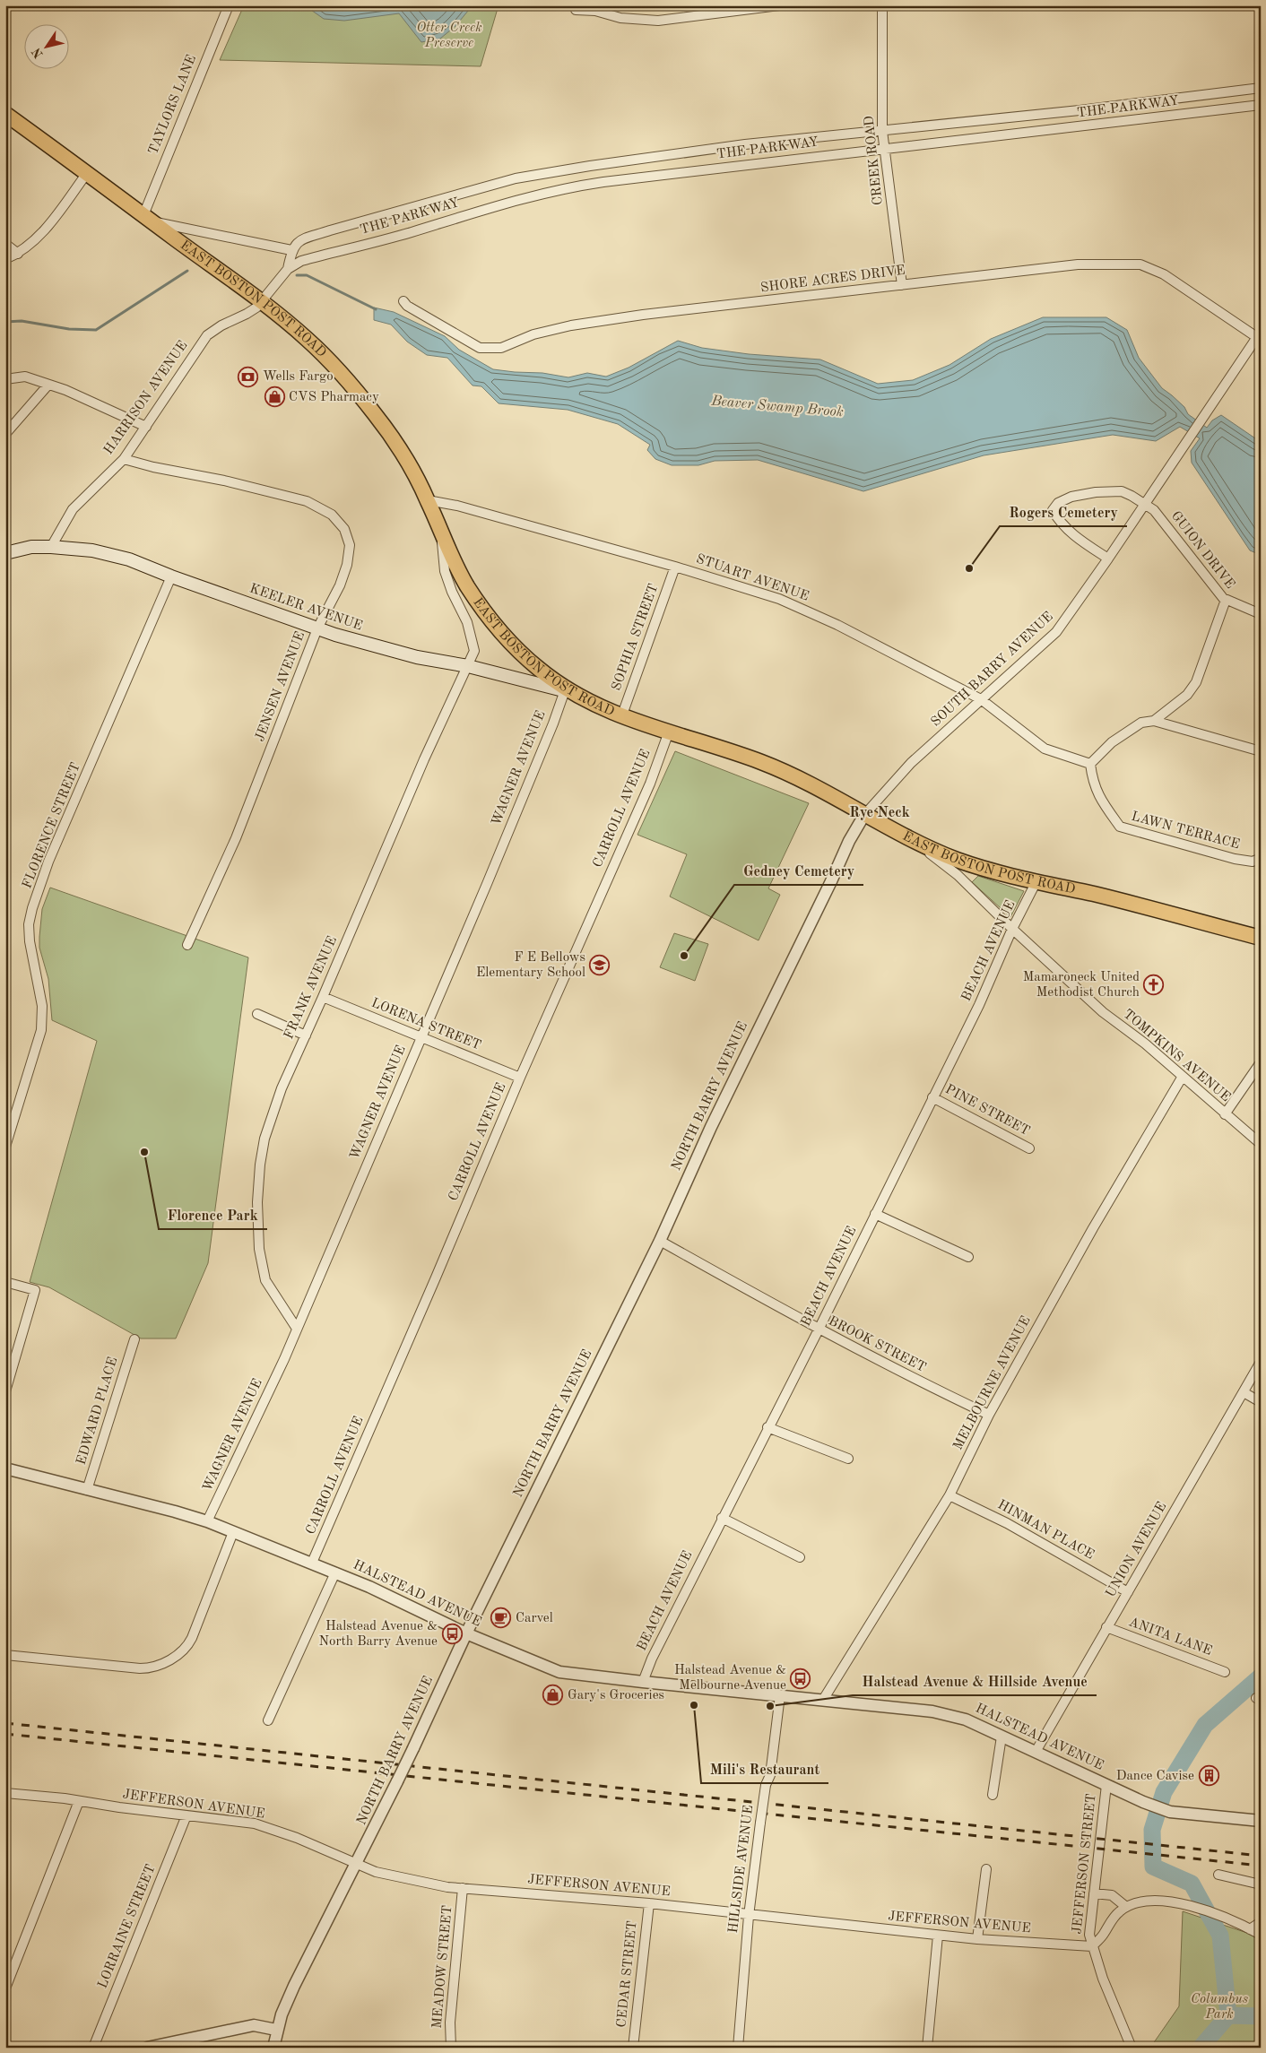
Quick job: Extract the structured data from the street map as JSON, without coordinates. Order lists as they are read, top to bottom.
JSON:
{
  "streets": {
    "main road": ["EAST BOSTON POST ROAD", "KEELER AVENUE"],
    "street": [
      "TAYLORS LANE",
      "THE PARKWAY",
      "CREEK ROAD",
      "SHORE ACRES DRIVE",
      "HARRISON AVENUE",
      "GUION DRIVE",
      "STUART AVENUE",
      "SOPHIA STREET",
      "SOUTH BARRY AVENUE",
      "JENSEN AVENUE",
      "WAGNER AVENUE",
      "CARROLL AVENUE",
      "FLORENCE STREET",
      "LAWN TERRACE",
      "BEACH AVENUE",
      "FRANK AVENUE",
      "LORENA STREET",
      "TOMPKINS AVENUE",
      "NORTH BARRY AVENUE",
      "PINE STREET",
      "BROOK STREET",
      "MELBOURNE AVENUE",
      "EDWARD PLACE",
      "HINMAN PLACE",
      "UNION AVENUE",
      "HALSTEAD AVENUE",
      "ANITA LANE",
      "JEFFERSON AVENUE",
      "JEFFERSON STREET",
      "HILLSIDE AVENUE",
      "LORRAINE STREET",
      "MEADOW STREET",
      "CEDAR STREET"
    ]
  },
  "crossings": [
    ["TAYLORS LANE", "EAST BOSTON POST ROAD"],
    ["THE PARKWAY", "CREEK ROAD"],
    ["THE PARKWAY", "EAST BOSTON POST ROAD"],
    ["THE PARKWAY", "HARRISON AVENUE"],
    ["CREEK ROAD", "SHORE ACRES DRIVE"],
    ["SHORE ACRES DRIVE", "SOUTH BARRY AVENUE"],
    ["EAST BOSTON POST ROAD", "HARRISON AVENUE"],
    ["EAST BOSTON POST ROAD", "STUART AVENUE"],
    ["EAST BOSTON POST ROAD", "KEELER AVENUE"],
    ["EAST BOSTON POST ROAD", "SOPHIA STREET"],
    ["EAST BOSTON POST ROAD", "SOUTH BARRY AVENUE"],
    ["EAST BOSTON POST ROAD", "WAGNER AVENUE"],
    ["EAST BOSTON POST ROAD", "CARROLL AVENUE"],
    ["EAST BOSTON POST ROAD", "BEACH AVENUE"],
    ["EAST BOSTON POST ROAD", "FRANK AVENUE"],
    ["EAST BOSTON POST ROAD", "TOMPKINS AVENUE"],
    ["EAST BOSTON POST ROAD", "NORTH BARRY AVENUE"],
    ["HARRISON AVENUE", "KEELER AVENUE"],
    ["HARRISON AVENUE", "JENSEN AVENUE"],
    ["GUION DRIVE", "STUART AVENUE"],
    ["GUION DRIVE", "SOUTH BARRY AVENUE"],
    ["GUION DRIVE", "LAWN TERRACE"],
    ["STUART AVENUE", "SOPHIA STREET"],
    ["STUART AVENUE", "SOUTH BARRY AVENUE"],
    ["STUART AVENUE", "LAWN TERRACE"],
    ["KEELER AVENUE", "JENSEN AVENUE"],
    ["KEELER AVENUE", "WAGNER AVENUE"],
    ["KEELER AVENUE", "FLORENCE STREET"],
    ["KEELER AVENUE", "FRANK AVENUE"],
    ["SOUTH BARRY AVENUE", "NORTH BARRY AVENUE"],
    ["WAGNER AVENUE", "FRANK AVENUE"],
    ["WAGNER AVENUE", "LORENA STREET"],
    ["WAGNER AVENUE", "HALSTEAD AVENUE"],
    ["CARROLL AVENUE", "LORENA STREET"],
    ["CARROLL AVENUE", "HALSTEAD AVENUE"],
    ["BEACH AVENUE", "TOMPKINS AVENUE"],
    ["BEACH AVENUE", "PINE STREET"],
    ["BEACH AVENUE", "BROOK STREET"],
    ["BEACH AVENUE", "HALSTEAD AVENUE"],
    ["FRANK AVENUE", "LORENA STREET"],
    ["TOMPKINS AVENUE", "MELBOURNE AVENUE"],
    ["NORTH BARRY AVENUE", "BROOK STREET"],
    ["NORTH BARRY AVENUE", "HALSTEAD AVENUE"],
    ["NORTH BARRY AVENUE", "JEFFERSON AVENUE"],
    ["BROOK STREET", "MELBOURNE AVENUE"],
    ["MELBOURNE AVENUE", "HINMAN PLACE"],
    ["MELBOURNE AVENUE", "HALSTEAD AVENUE"],
    ["EDWARD PLACE", "HALSTEAD AVENUE"],
    ["HINMAN PLACE", "UNION AVENUE"],
    ["UNION AVENUE", "HALSTEAD AVENUE"],
    ["UNION AVENUE", "ANITA LANE"],
    ["HALSTEAD AVENUE", "JEFFERSON STREET"],
    ["HALSTEAD AVENUE", "HILLSIDE AVENUE"],
    ["JEFFERSON AVENUE", "JEFFERSON STREET"],
    ["JEFFERSON AVENUE", "HILLSIDE AVENUE"],
    ["JEFFERSON AVENUE", "LORRAINE STREET"],
    ["JEFFERSON AVENUE", "MEADOW STREET"],
    ["JEFFERSON AVENUE", "CEDAR STREET"]
  ],
  "districts": ["Rye Neck"],
  "water": ["Beaver Swamp Brook"],
  "parks": ["Otter Creek Preserve", "Columbus Park"],
  "places": {
    "bank": ["Wells Fargo"],
    "shop": ["CVS Pharmacy", "Gary's Groceries"],
    "other": [
      "Rogers Cemetery",
      "Gedney Cemetery",
      "Florence Park",
      "Mili's Restaurant",
      "Halstead Avenue & Hillside Avenue"
    ],
    "school or university": ["F E Bellows Elementary School"],
    "church": ["Mamaroneck United Methodist Church"],
    "cafe": ["Carvel"],
    "bus stop": ["Halstead Avenue & North Barry Avenue", "Halstead Avenue & Melbourne Avenue"],
    "building": ["Dance Cavise"]
  },
  "north": "bottom left"
}
